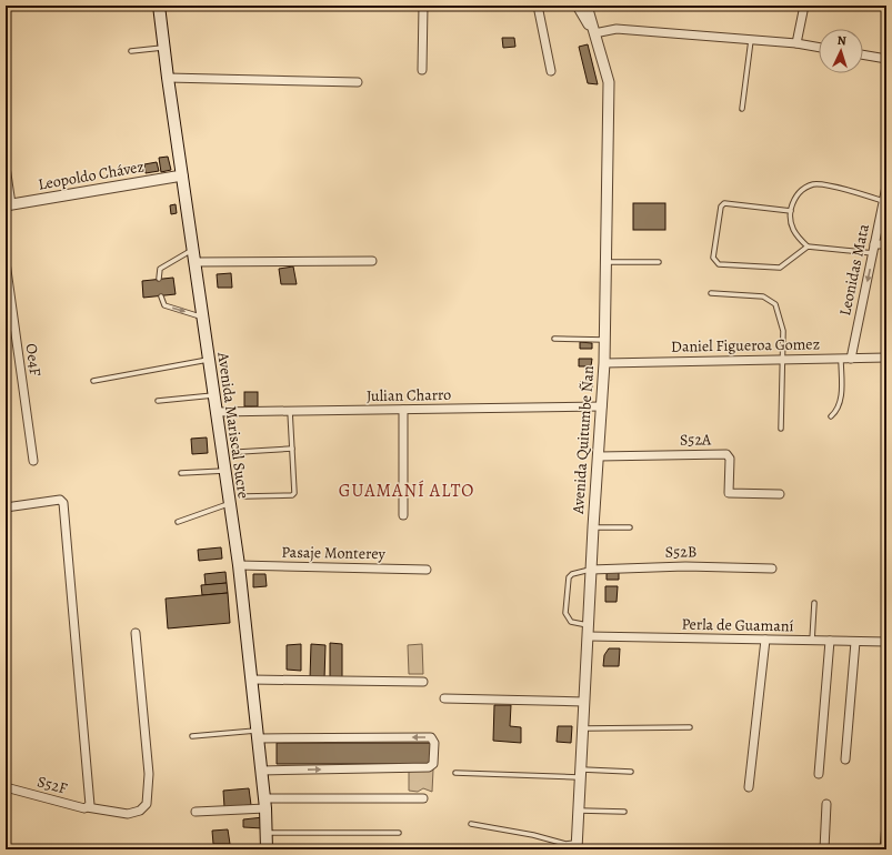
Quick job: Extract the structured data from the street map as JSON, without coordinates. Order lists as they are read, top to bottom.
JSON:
{
  "streets": {
    "main road": ["Avenida Mariscal Sucre"],
    "street": [
      "Leopoldo Chávez",
      "Leonidas Mata",
      "Daniel Figueroa Gomez",
      "Oe4F",
      "Julian Charro",
      "Avenida Quitumbe Ñan",
      "S52A",
      "S52B",
      "Pasaje Monterey",
      "Perla de Guamaní",
      "S52F"
    ]
  },
  "crossings": [
    ["Leopoldo Chávez", "Avenida Mariscal Sucre"],
    ["Leonidas Mata", "Daniel Figueroa Gomez"],
    ["Daniel Figueroa Gomez", "Avenida Quitumbe Ñan"],
    ["Julian Charro", "Avenida Mariscal Sucre"],
    ["Julian Charro", "Avenida Quitumbe Ñan"],
    ["Avenida Mariscal Sucre", "Pasaje Monterey"],
    ["Avenida Quitumbe Ñan", "S52A"],
    ["Avenida Quitumbe Ñan", "S52B"],
    ["Avenida Quitumbe Ñan", "Perla de Guamaní"]
  ],
  "one_way": ["Leonidas Mata"],
  "districts": ["GUAMANÍ ALTO"],
  "north": "top"
}
